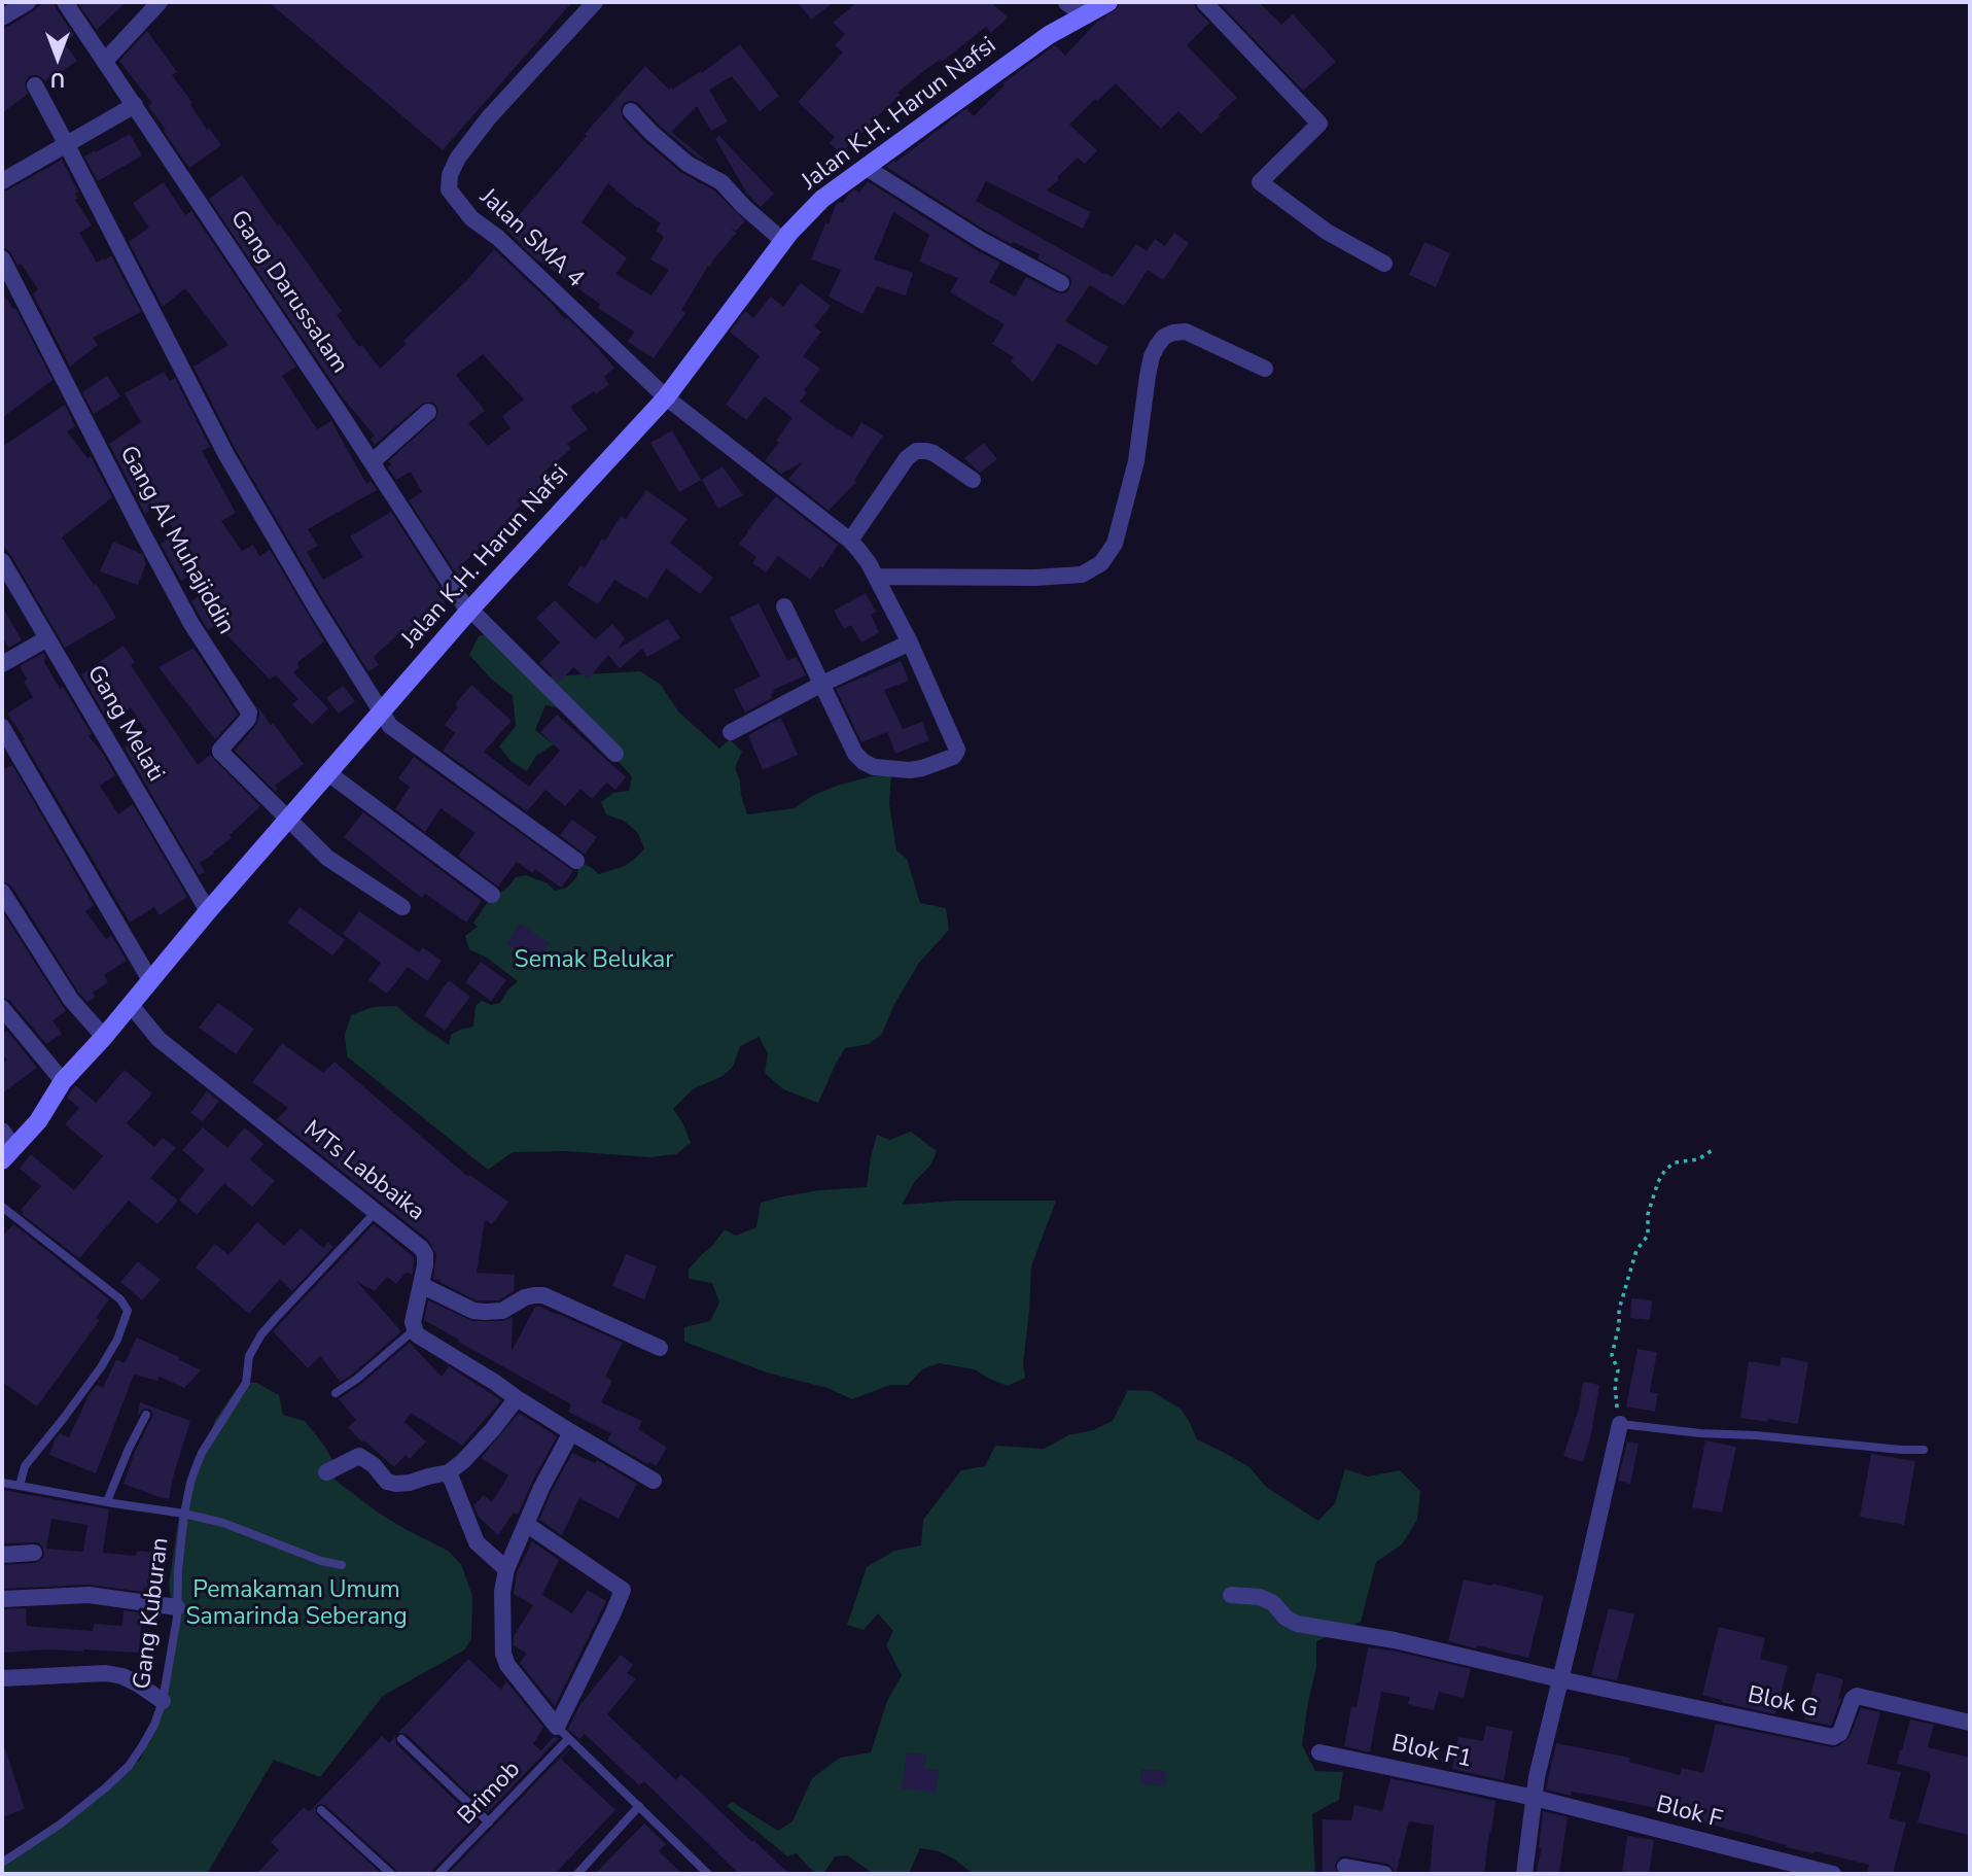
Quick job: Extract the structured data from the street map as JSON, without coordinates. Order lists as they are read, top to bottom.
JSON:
{
  "streets": {
    "main road": ["Jalan K.H. Harun Nafsi"],
    "street": [
      "Jalan SMA 4",
      "Gang Darussalam",
      "Gang Al Muhajiddin",
      "Gang Melati",
      "MTs Labbaika",
      "Blok G",
      "Blok F1",
      "Blok F"
    ],
    "lane": ["Gang Kuburan", "Brimob"]
  },
  "crossings": [
    ["Jalan K.H. Harun Nafsi", "Jalan SMA 4"],
    ["Jalan K.H. Harun Nafsi", "Gang Darussalam"],
    ["Jalan K.H. Harun Nafsi", "Gang Al Muhajiddin"],
    ["Jalan K.H. Harun Nafsi", "Gang Melati"],
    ["Jalan K.H. Harun Nafsi", "MTs Labbaika"],
    ["Blok F1", "Blok F"]
  ],
  "parks": ["Semak Belukar", "Pemakaman Umum Samarinda Seberang"],
  "north": "bottom"
}
